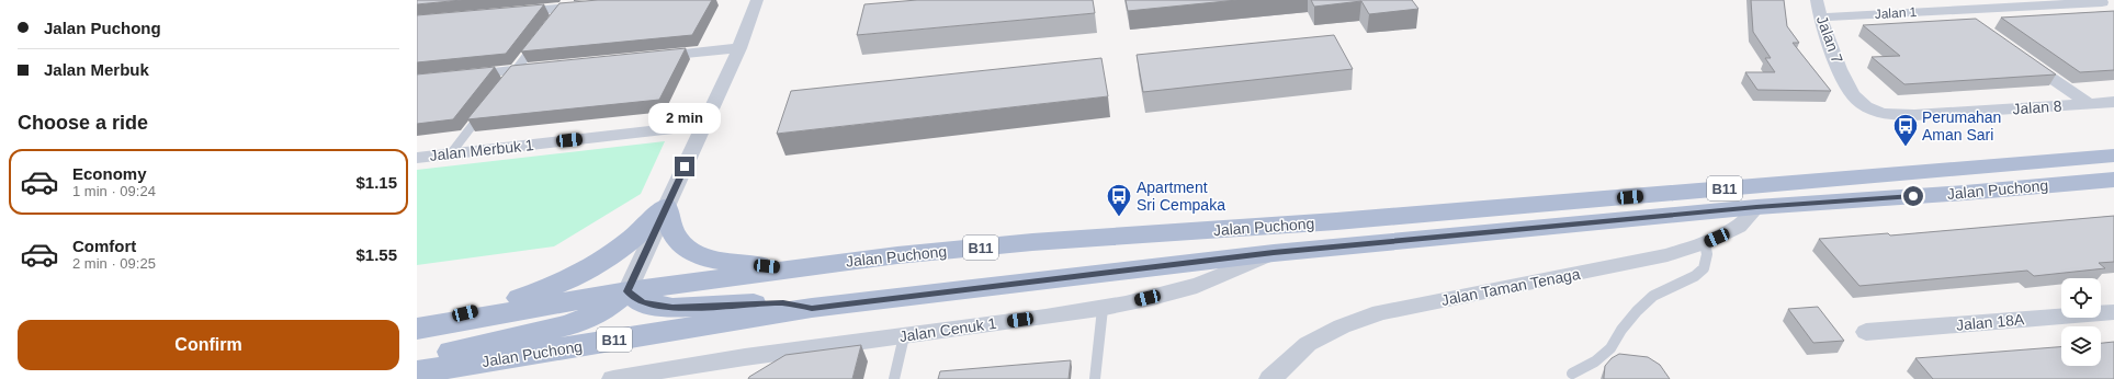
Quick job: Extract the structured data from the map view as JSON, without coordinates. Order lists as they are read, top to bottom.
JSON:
{
  "streets": {
    "main road": ["B11", "Jalan Puchong"],
    "street": [
      "Jalan 1",
      "Jalan 7",
      "Jalan 8",
      "Jalan Merbuk 1",
      "Jalan Taman Tenaga",
      "Jalan 18A",
      "Jalan Cenuk 1"
    ]
  },
  "crossings": [
    ["Jalan 1", "Jalan 7"],
    ["Jalan 7", "Jalan 8"],
    ["Jalan Puchong", "Jalan Taman Tenaga"],
    ["Jalan Puchong", "Jalan Cenuk 1"]
  ],
  "places": {
    "bus stop": ["Perumahan Aman Sari", "Apartment Sri Cempaka"]
  },
  "page": {
    "banner": ["Jalan Puchong", "Jalan Merbuk"],
    "heading": "Choose a ride",
    "bubble": "2 min",
    "list": [
      {
        "name": "Economy",
        "note": "1 min · 09:24",
        "value": "$1.15"
      },
      {
        "name": "Comfort",
        "note": "2 min · 09:25",
        "value": "$1.55"
      }
    ],
    "buttons": "Confirm"
  }
}
